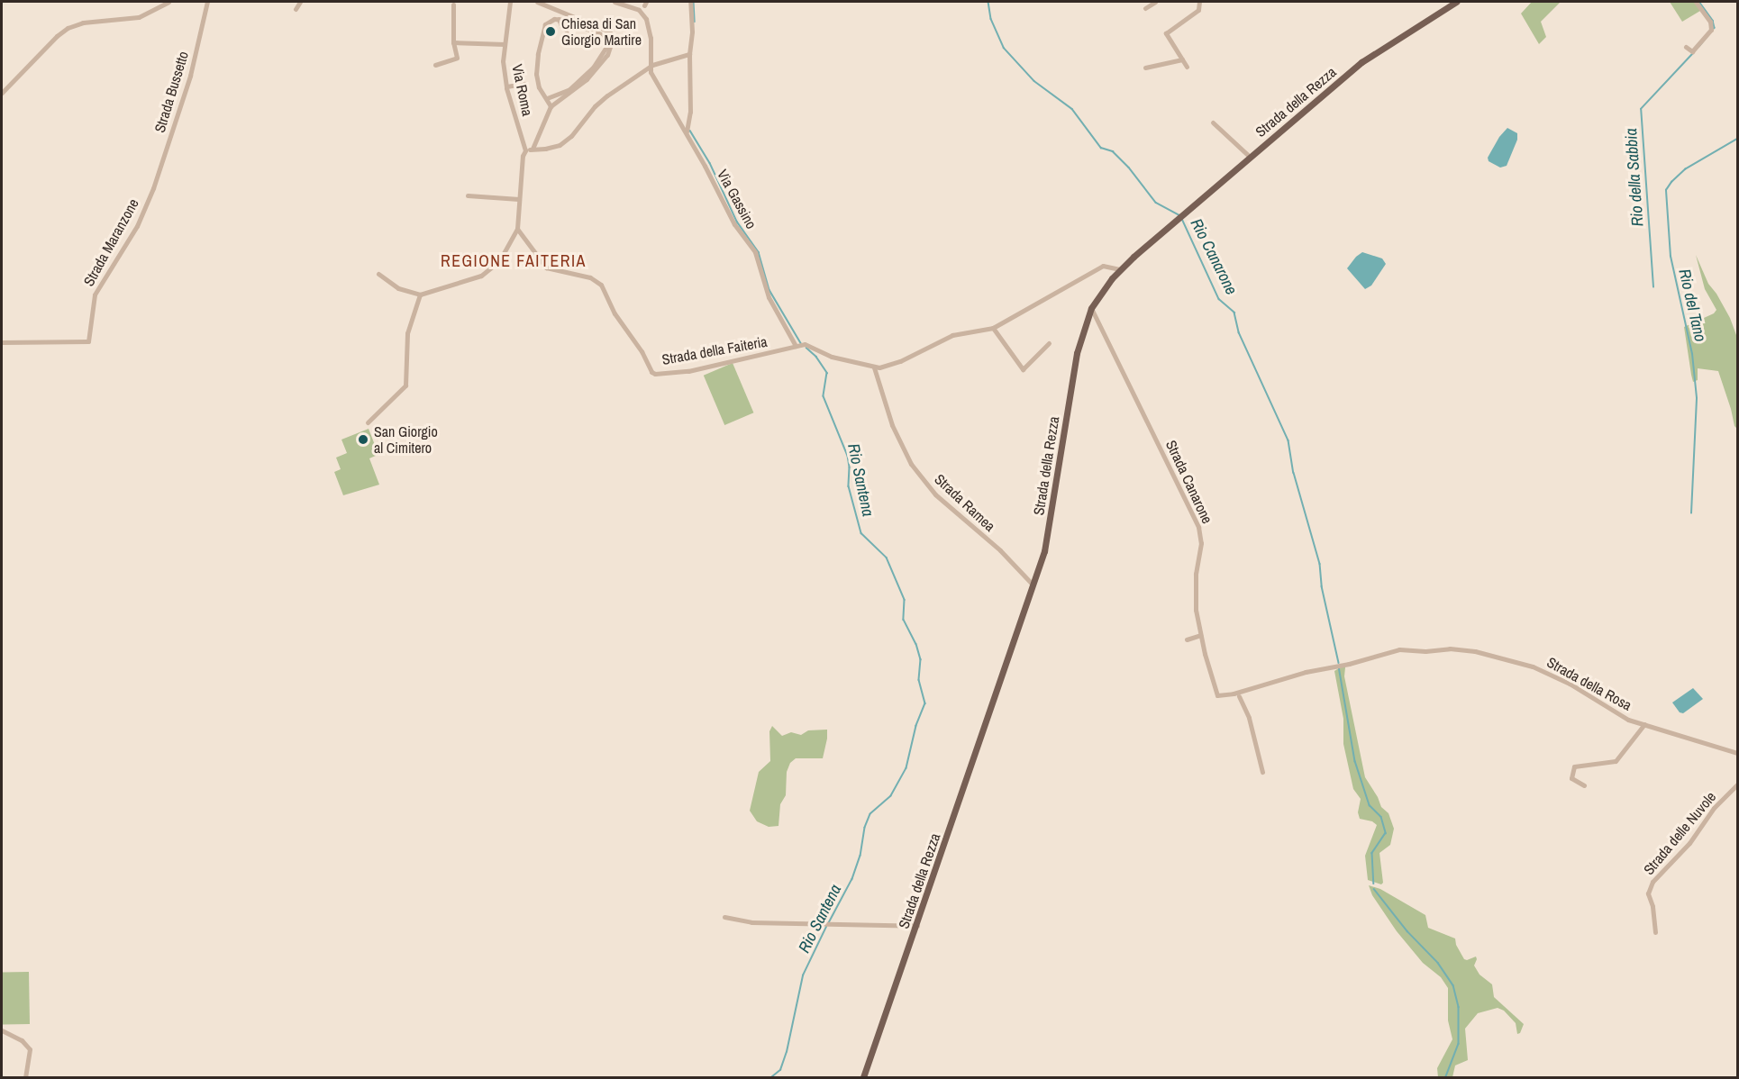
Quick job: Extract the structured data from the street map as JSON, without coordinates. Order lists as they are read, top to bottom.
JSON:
{
  "streets": {
    "main road": ["Strada della Rezza"],
    "street": [
      "Via Roma",
      "Strada Bussetto",
      "Via Gassino",
      "Strada Maranzone",
      "Strada della Faiteria",
      "Strada Canarone",
      "Strada Ramea",
      "Strada della Rosa",
      "Strada delle Nuvole"
    ]
  },
  "crossings": [
    ["Strada Bussetto", "Strada Maranzone"],
    ["Strada della Rezza", "Strada Canarone"],
    ["Strada della Rezza", "Strada Ramea"],
    ["Via Gassino", "Strada della Faiteria"],
    ["Strada Canarone", "Strada della Rosa"]
  ],
  "districts": ["REGIONE FAITERIA"],
  "water": [
    "Rio della Sabbia",
    "Rio Canarone",
    "Rio del Tano",
    "Rio Santena"
  ],
  "places": ["Chiesa di San Giorgio Martire", "San Giorgio al Cimitero"]
}
